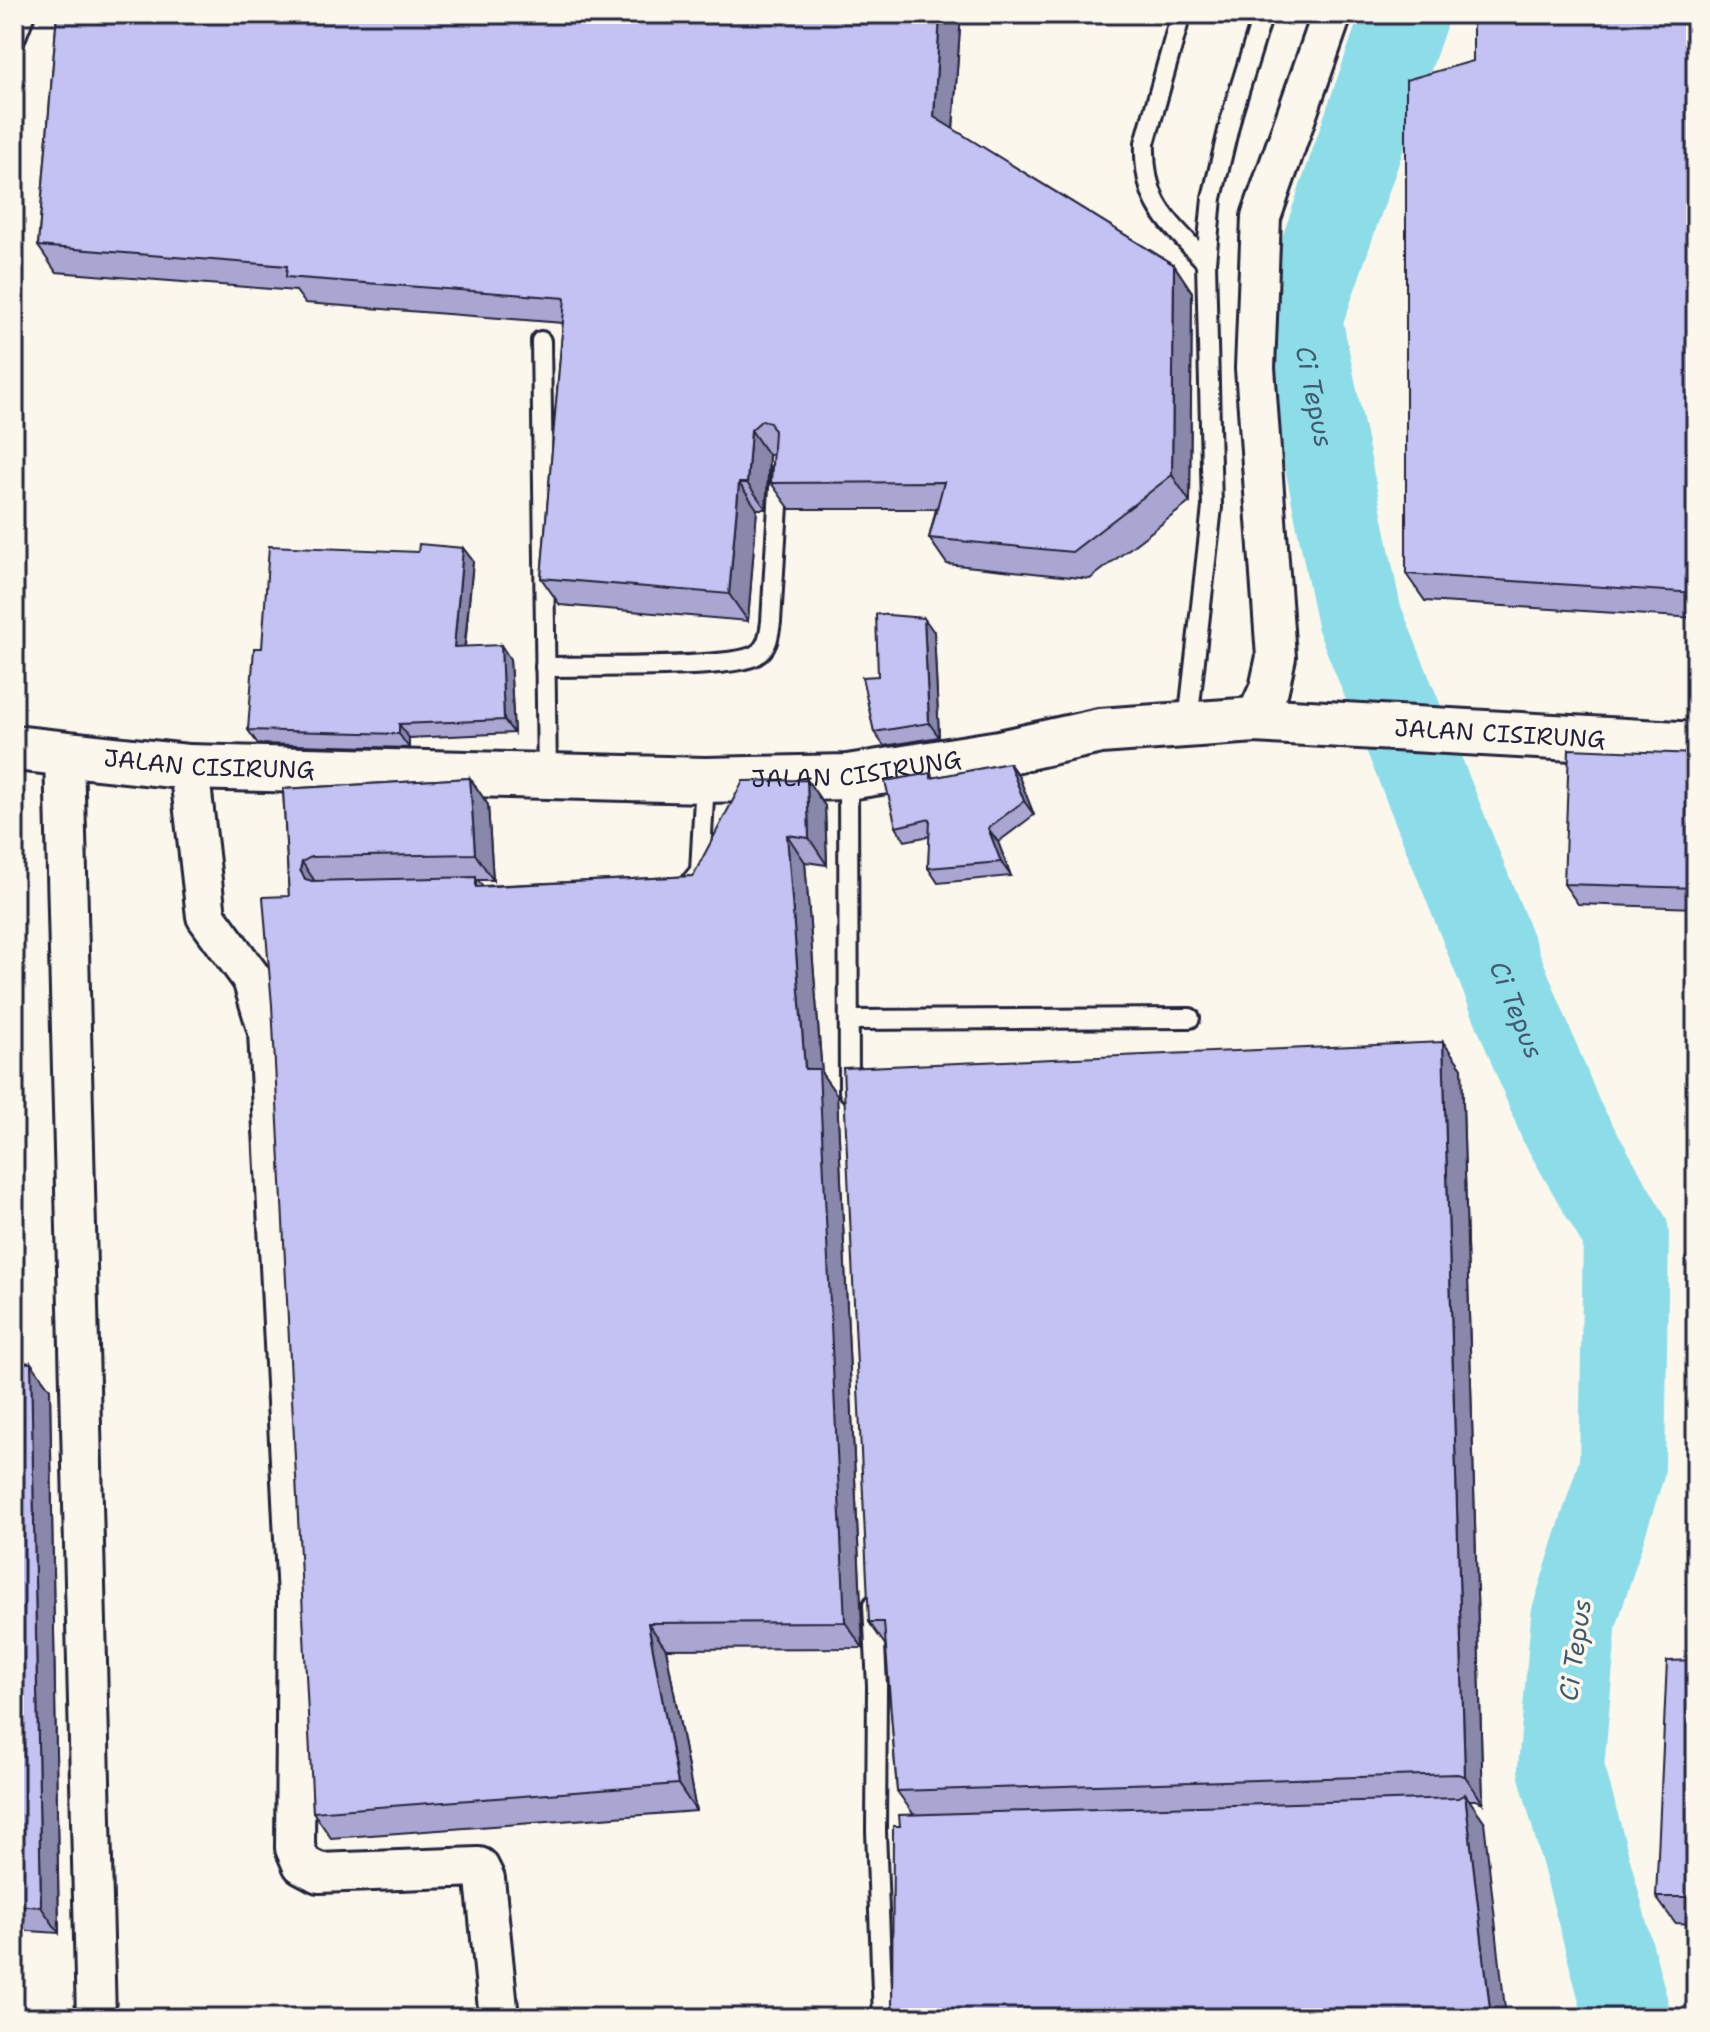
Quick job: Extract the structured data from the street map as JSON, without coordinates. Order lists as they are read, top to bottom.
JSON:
{
  "streets": {
    "main road": ["JALAN CISIRUNG"]
  },
  "water": ["Ci Tepus"]
}
